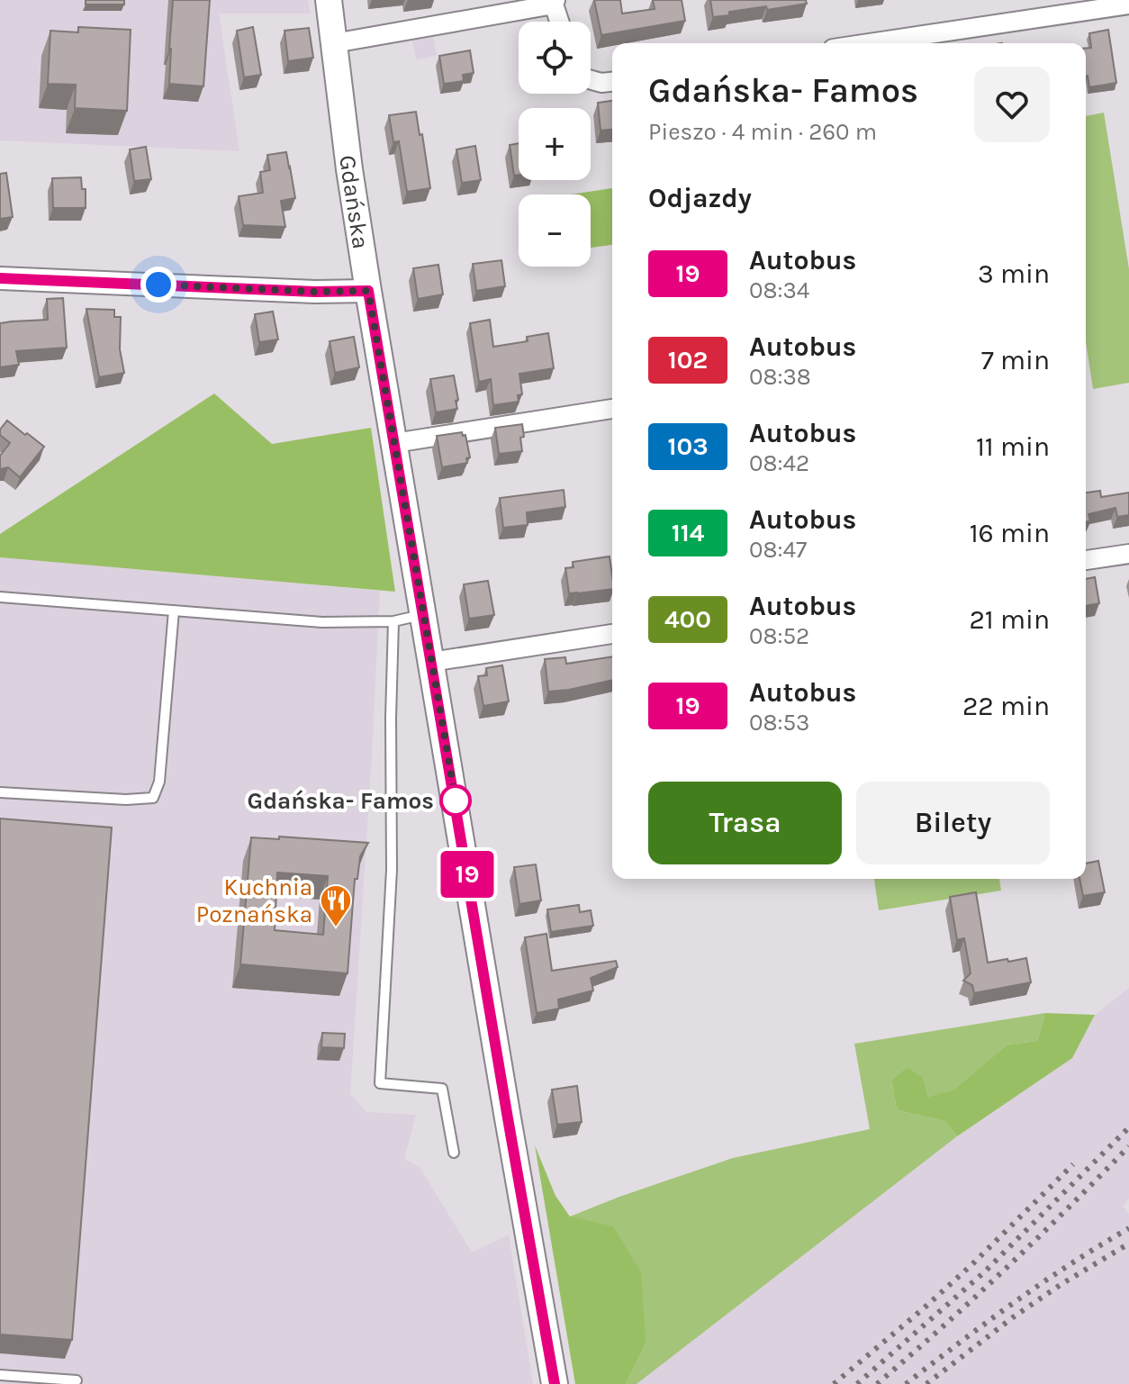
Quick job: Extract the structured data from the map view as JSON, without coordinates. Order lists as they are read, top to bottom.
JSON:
{
  "streets": {
    "main road": ["Gdańska"]
  },
  "places": {
    "other": ["Gdańska- Famos"],
    "restaurant": ["Kuchnia Poznańska"]
  },
  "lines": ["bus line 19"],
  "page": {
    "on_map": "19",
    "map_buttons": ["+", "−"],
    "heading": [
      ["Gdańska- Famos", "Pieszo · 4 min · 260 m"],
      "Odjazdy"
    ],
    "list": [
      {
        "mark": "19",
        "name": "Autobus",
        "note": "08:34",
        "value": "3 min"
      },
      {
        "mark": "102",
        "name": "Autobus",
        "note": "08:38",
        "value": "7 min"
      },
      {
        "mark": "103",
        "name": "Autobus",
        "note": "08:42",
        "value": "11 min"
      },
      {
        "mark": "114",
        "name": "Autobus",
        "note": "08:47",
        "value": "16 min"
      },
      {
        "mark": "400",
        "name": "Autobus",
        "note": "08:52",
        "value": "21 min"
      },
      {
        "mark": "19",
        "name": "Autobus",
        "note": "08:53",
        "value": "22 min"
      }
    ],
    "buttons": ["Trasa", "Bilety"]
  }
}
